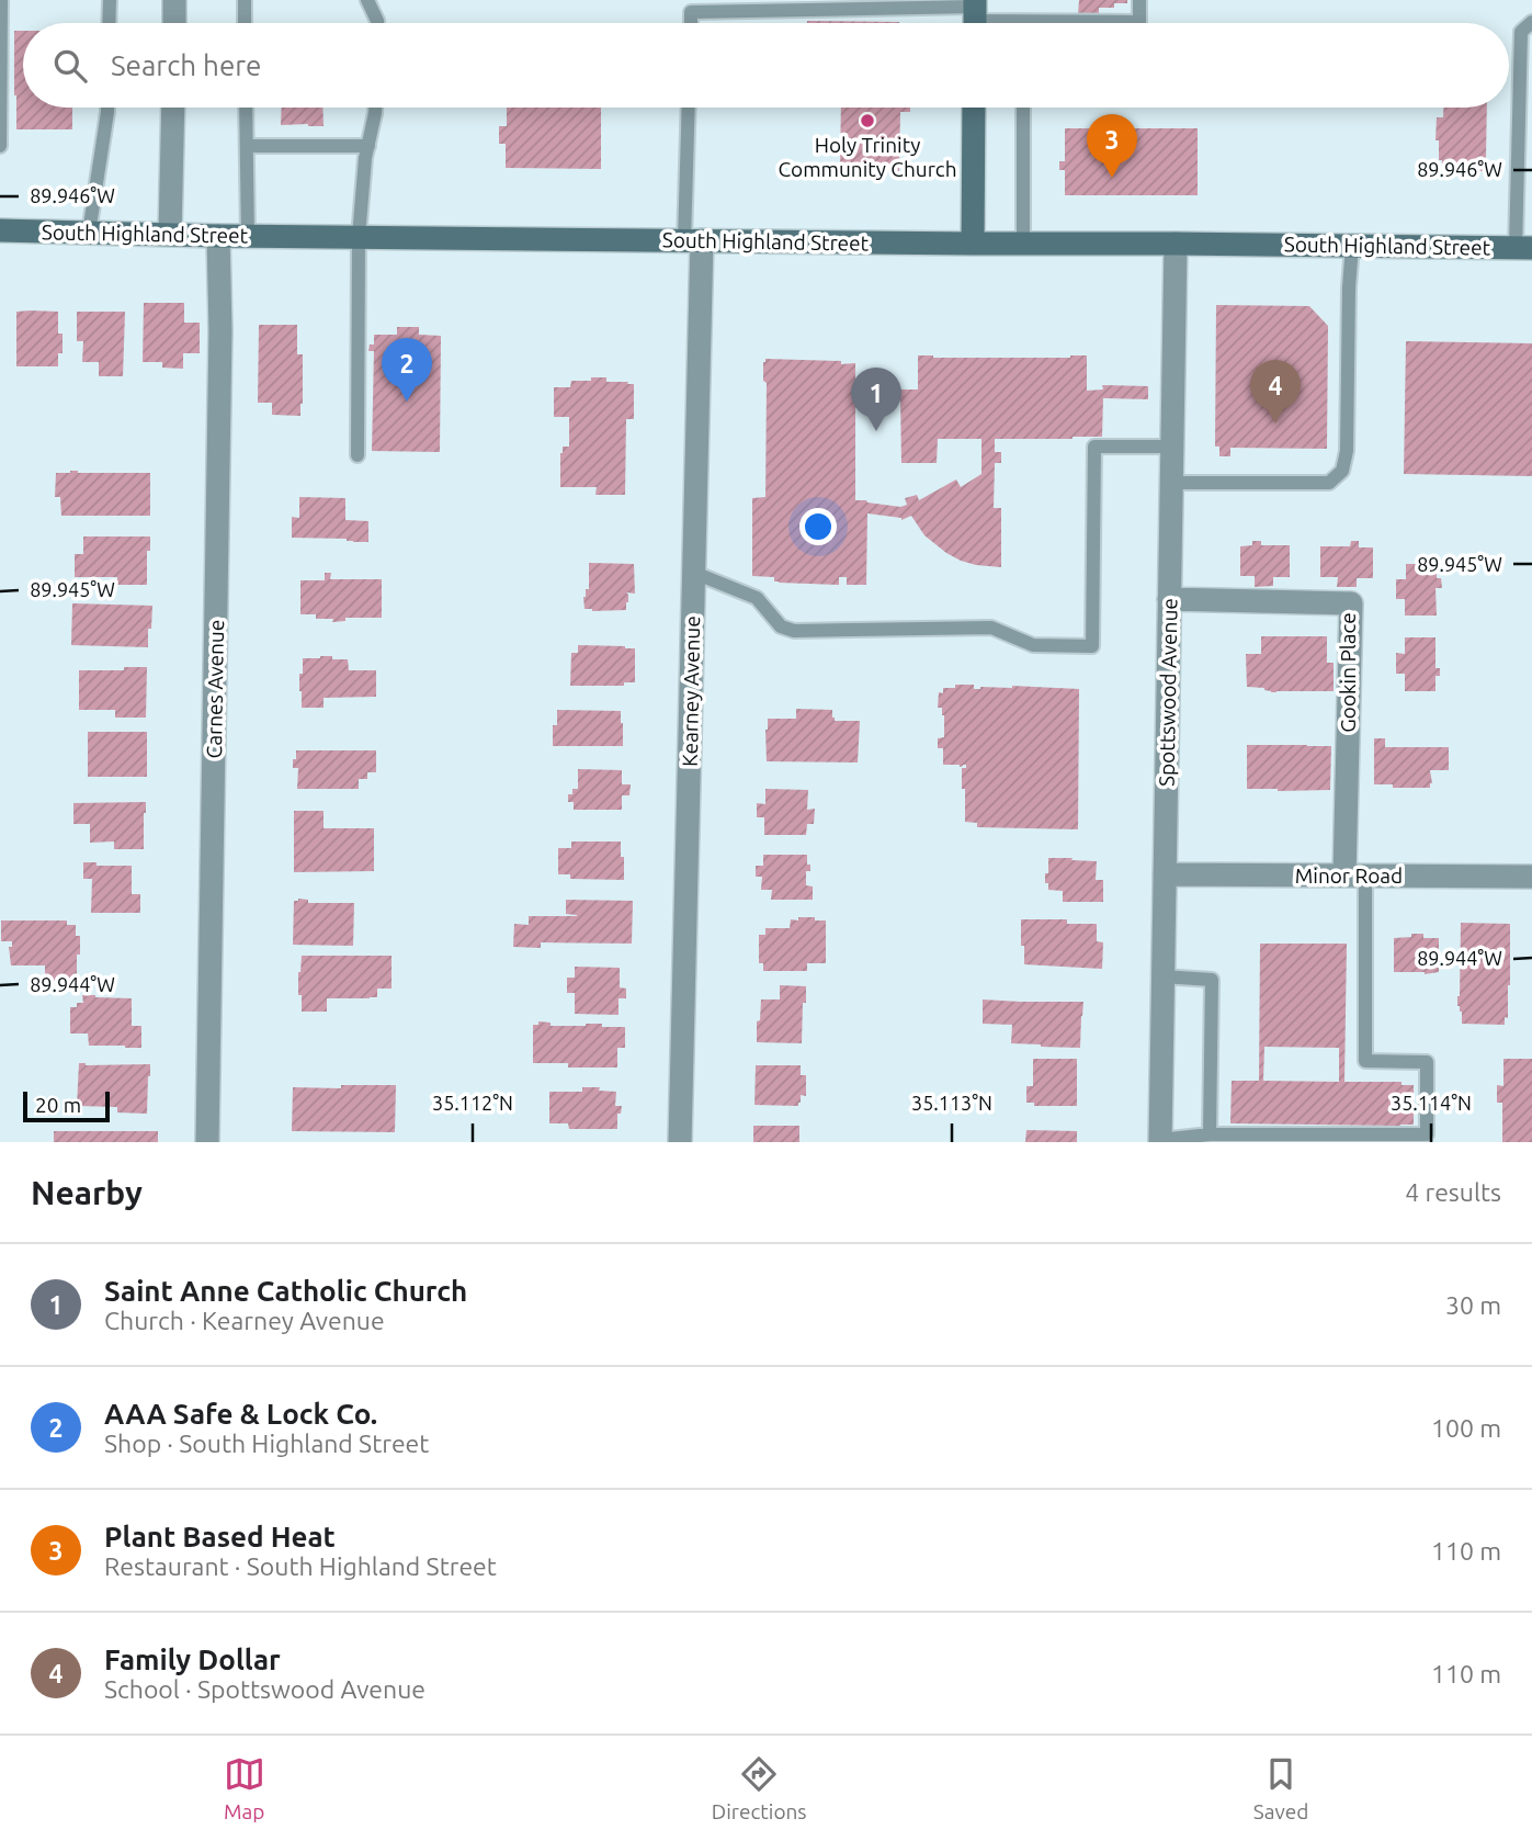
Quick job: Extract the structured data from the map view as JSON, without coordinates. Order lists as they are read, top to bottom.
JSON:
{
  "streets": {
    "main road": ["South Highland Street"],
    "street": [
      "Gookin Place",
      "Carnes Avenue",
      "Kearney Avenue",
      "Spottswood Avenue",
      "Minor Road"
    ]
  },
  "crossings": [
    ["South Highland Street", "Carnes Avenue"],
    ["South Highland Street", "Kearney Avenue"],
    ["South Highland Street", "Spottswood Avenue"],
    ["Gookin Place", "Spottswood Avenue"],
    ["Gookin Place", "Minor Road"],
    ["Spottswood Avenue", "Minor Road"]
  ],
  "places": ["Holy Trinity Community Church"],
  "scale_bar": "20 m",
  "page": {
    "search": "Search here",
    "pins": [
      "3",
      "2",
      "4",
      "1"
    ],
    "scale": "20 m",
    "heading": ["Nearby", "4 results"],
    "list": [
      {
        "mark": "1",
        "name": "Saint Anne Catholic Church",
        "note": "Church · Kearney Avenue",
        "value": "30 m"
      },
      {
        "mark": "2",
        "name": "AAA Safe & Lock Co.",
        "note": "Shop · South Highland Street",
        "value": "100 m"
      },
      {
        "mark": "3",
        "name": "Plant Based Heat",
        "note": "Restaurant · South Highland Street",
        "value": "110 m"
      },
      {
        "mark": "4",
        "name": "Family Dollar",
        "note": "School · Spottswood Avenue",
        "value": "110 m"
      }
    ],
    "nav": ["Map", "Directions", "Saved"]
  },
  "coordinates": [
    "89.946°W",
    "89.945°W",
    "89.944°W",
    "35.112°N",
    "35.113°N",
    "35.114°N"
  ]
}
